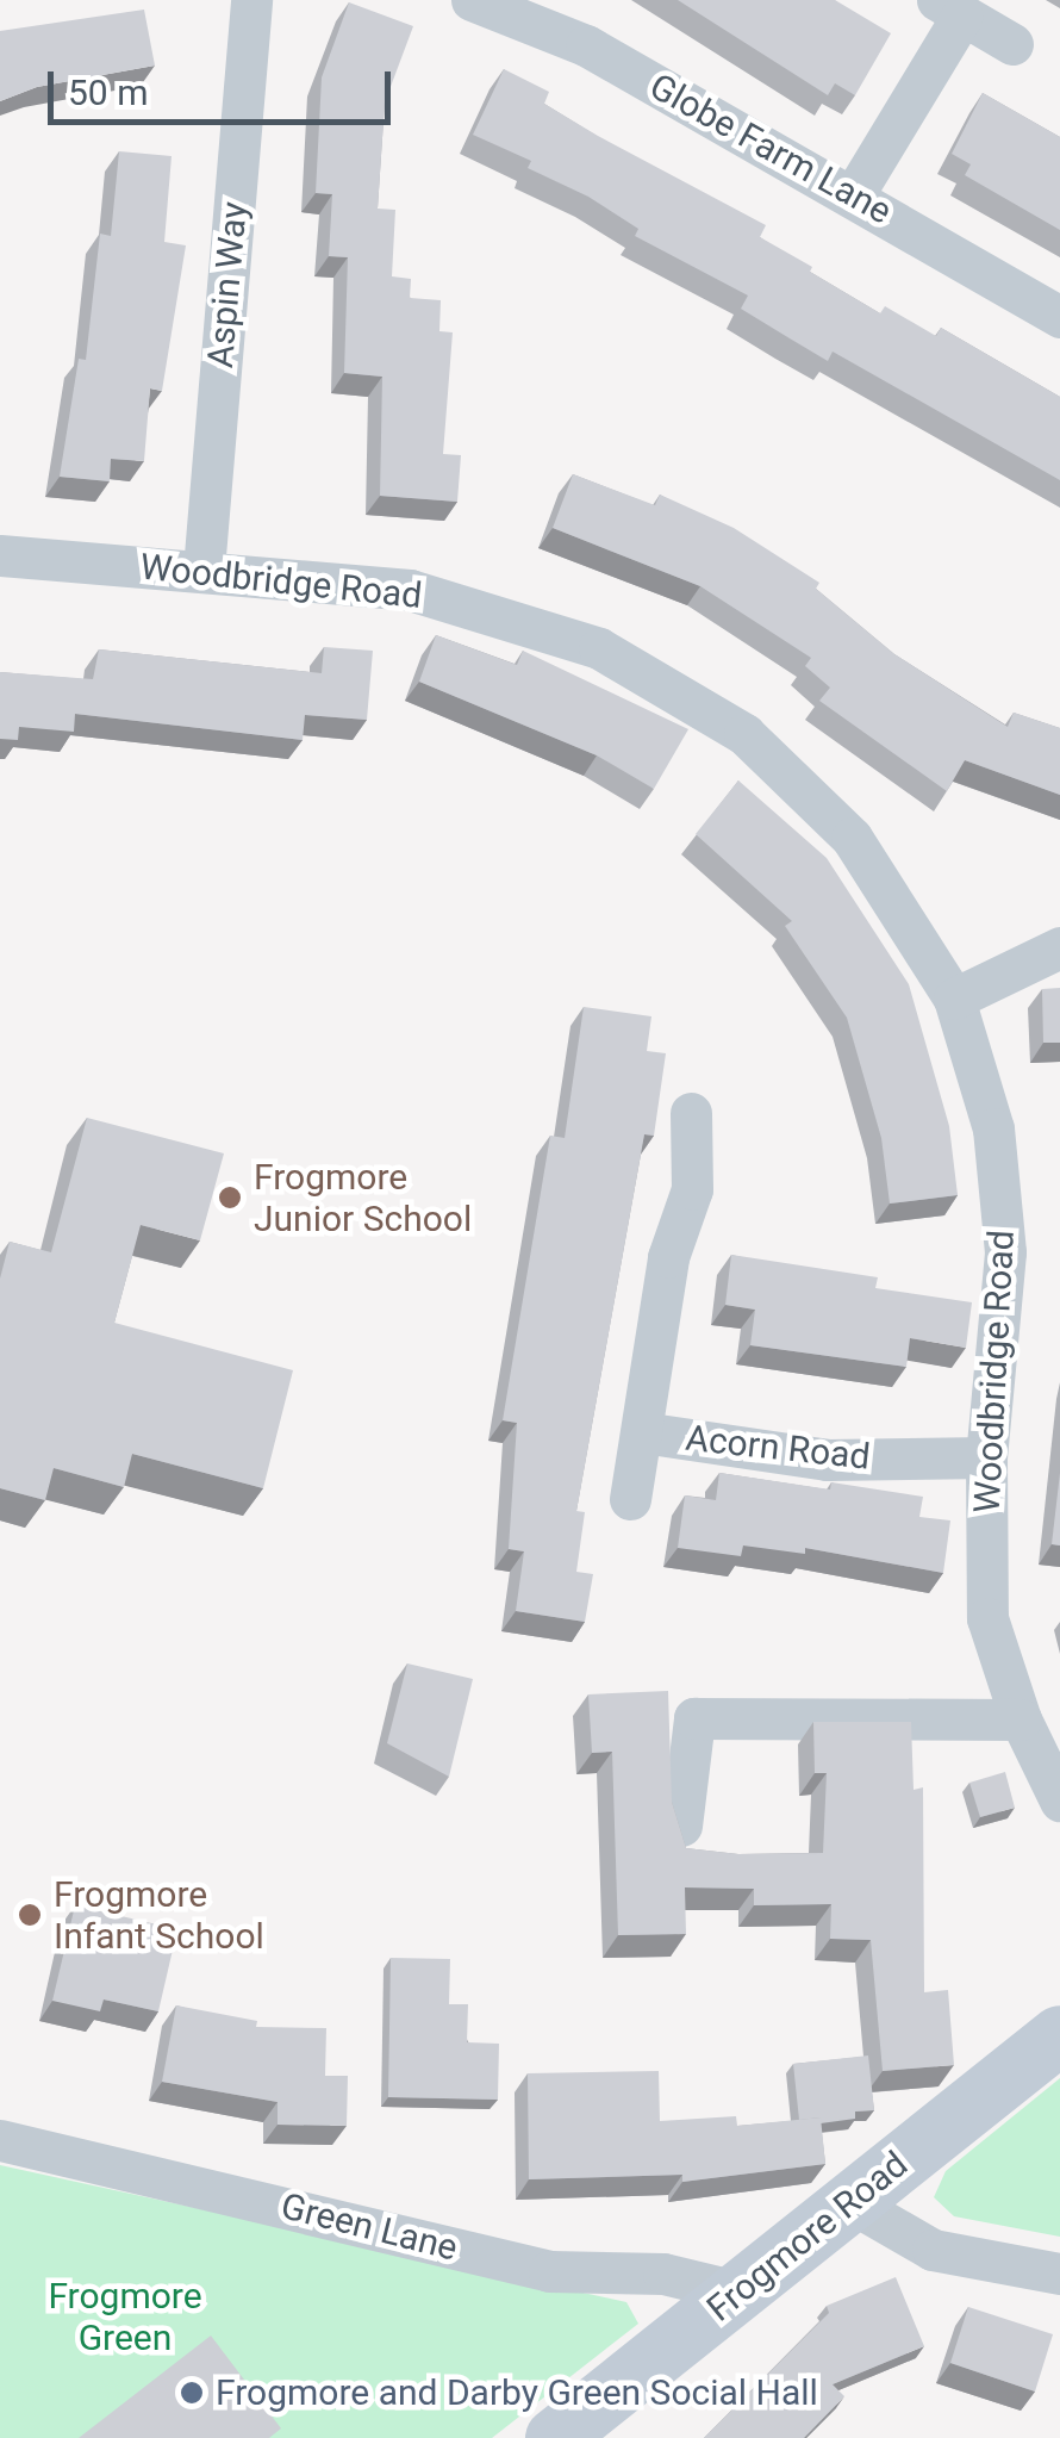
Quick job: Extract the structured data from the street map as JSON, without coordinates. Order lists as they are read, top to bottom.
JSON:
{
  "streets": {
    "street": [
      "Globe Farm Lane",
      "Aspin Way",
      "Woodbridge Road",
      "Acorn Road",
      "Green Lane",
      "Frogmore Road"
    ]
  },
  "crossings": [
    ["Aspin Way", "Woodbridge Road"],
    ["Woodbridge Road", "Acorn Road"],
    ["Green Lane", "Frogmore Road"]
  ],
  "parks": ["Frogmore Green"],
  "places": ["Frogmore Junior School", "Frogmore Infant School", "Frogmore and Darby Green Social Hall"],
  "scale_bar": "50 m"
}
